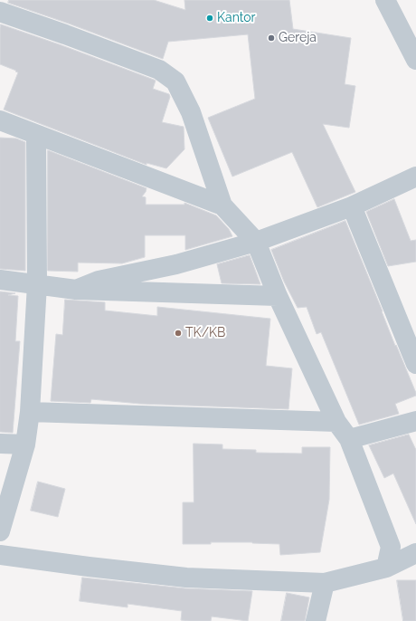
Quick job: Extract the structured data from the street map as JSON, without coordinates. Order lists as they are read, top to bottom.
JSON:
{
  "places": ["Kantor", "Gereja", "TK/KB"]
}
